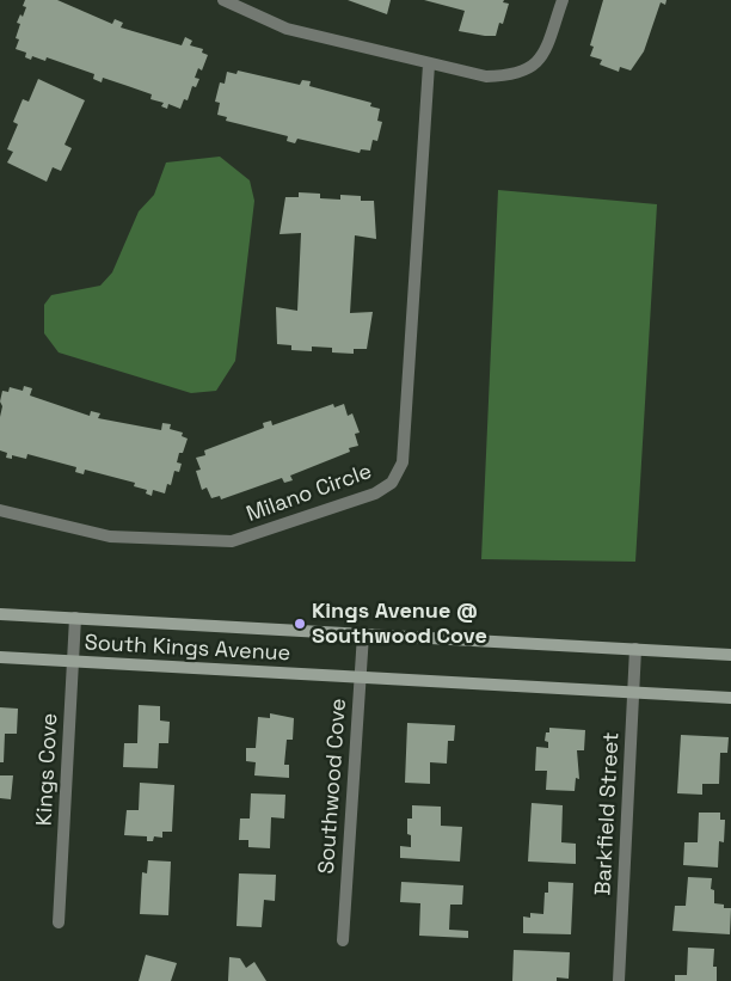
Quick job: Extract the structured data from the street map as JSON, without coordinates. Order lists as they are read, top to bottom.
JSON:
{
  "streets": {
    "main road": ["South Kings Avenue"],
    "street": [
      "Milano Circle",
      "Kings Cove",
      "Southwood Cove",
      "Barkfield Street"
    ]
  },
  "crossings": [
    ["South Kings Avenue", "Kings Cove"],
    ["South Kings Avenue", "Southwood Cove"],
    ["South Kings Avenue", "Barkfield Street"]
  ],
  "places": ["Kings Avenue @ Southwood Cove"]
}
